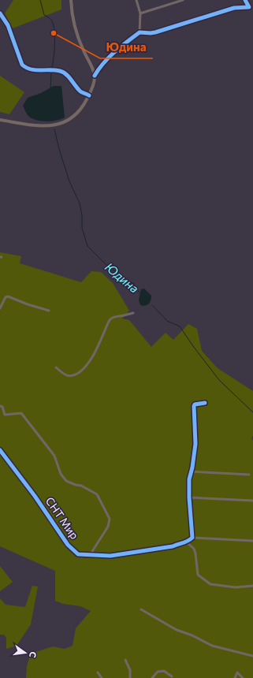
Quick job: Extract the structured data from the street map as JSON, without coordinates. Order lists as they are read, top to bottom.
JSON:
{
  "streets": {
    "street": ["СНТ Мир"]
  },
  "water": ["Юдина"],
  "places": ["Юдина"],
  "north": "right"
}
